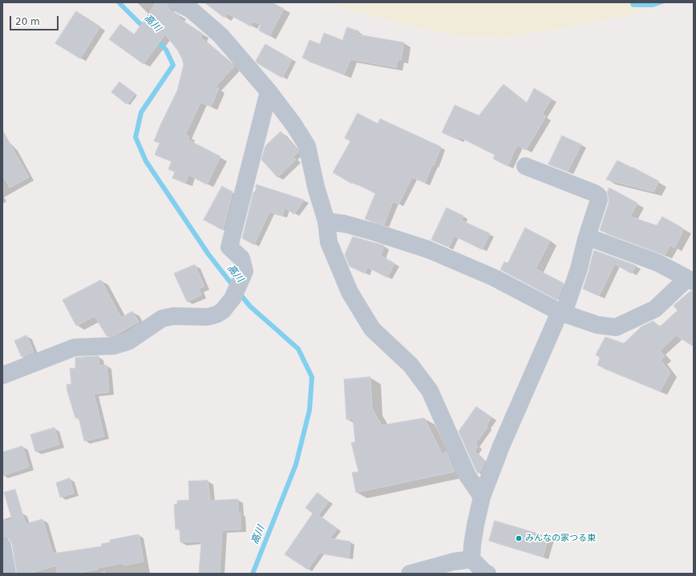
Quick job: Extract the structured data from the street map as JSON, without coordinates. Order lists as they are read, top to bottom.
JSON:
{
  "water": ["高川"],
  "places": ["みんなの家つる東"],
  "scale_bar": "20 m"
}
